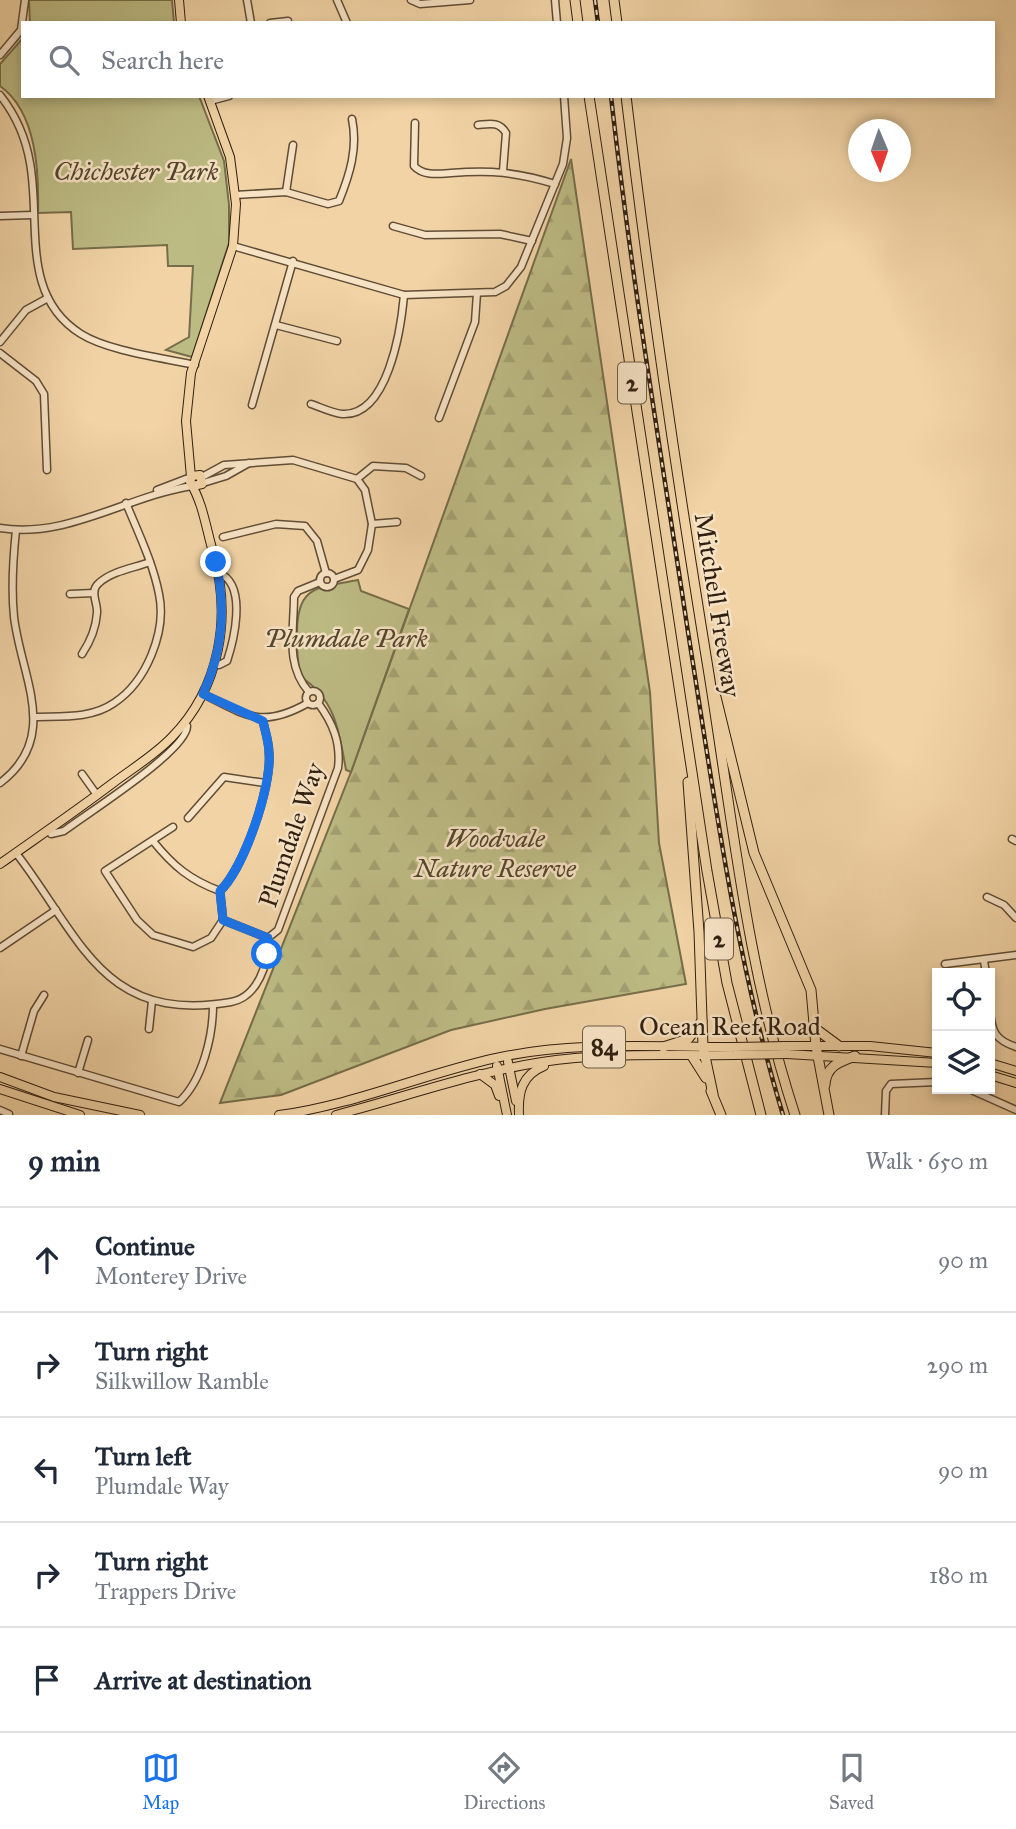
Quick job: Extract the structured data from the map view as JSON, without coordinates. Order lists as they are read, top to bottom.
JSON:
{
  "streets": {
    "highway": ["2", "Mitchell Freeway"],
    "main road": ["Ocean Reef Road", "84"],
    "street": ["Plumdale Way"]
  },
  "parks": ["Chichester Park", "Plumdale Park", "Woodvale Nature Reserve"],
  "north": "bottom",
  "page": {
    "search": "Search here",
    "heading": ["9 min", "Walk · 650 m"],
    "list": [
      ["Continue", "Monterey Drive", "90 m"],
      ["Turn right", "Silkwillow Ramble", "290 m"],
      ["Turn left", "Plumdale Way", "90 m"],
      ["Turn right", "Trappers Drive", "180 m"],
      "Arrive at destination"
    ],
    "nav": ["Map", "Directions", "Saved"]
  }
}
